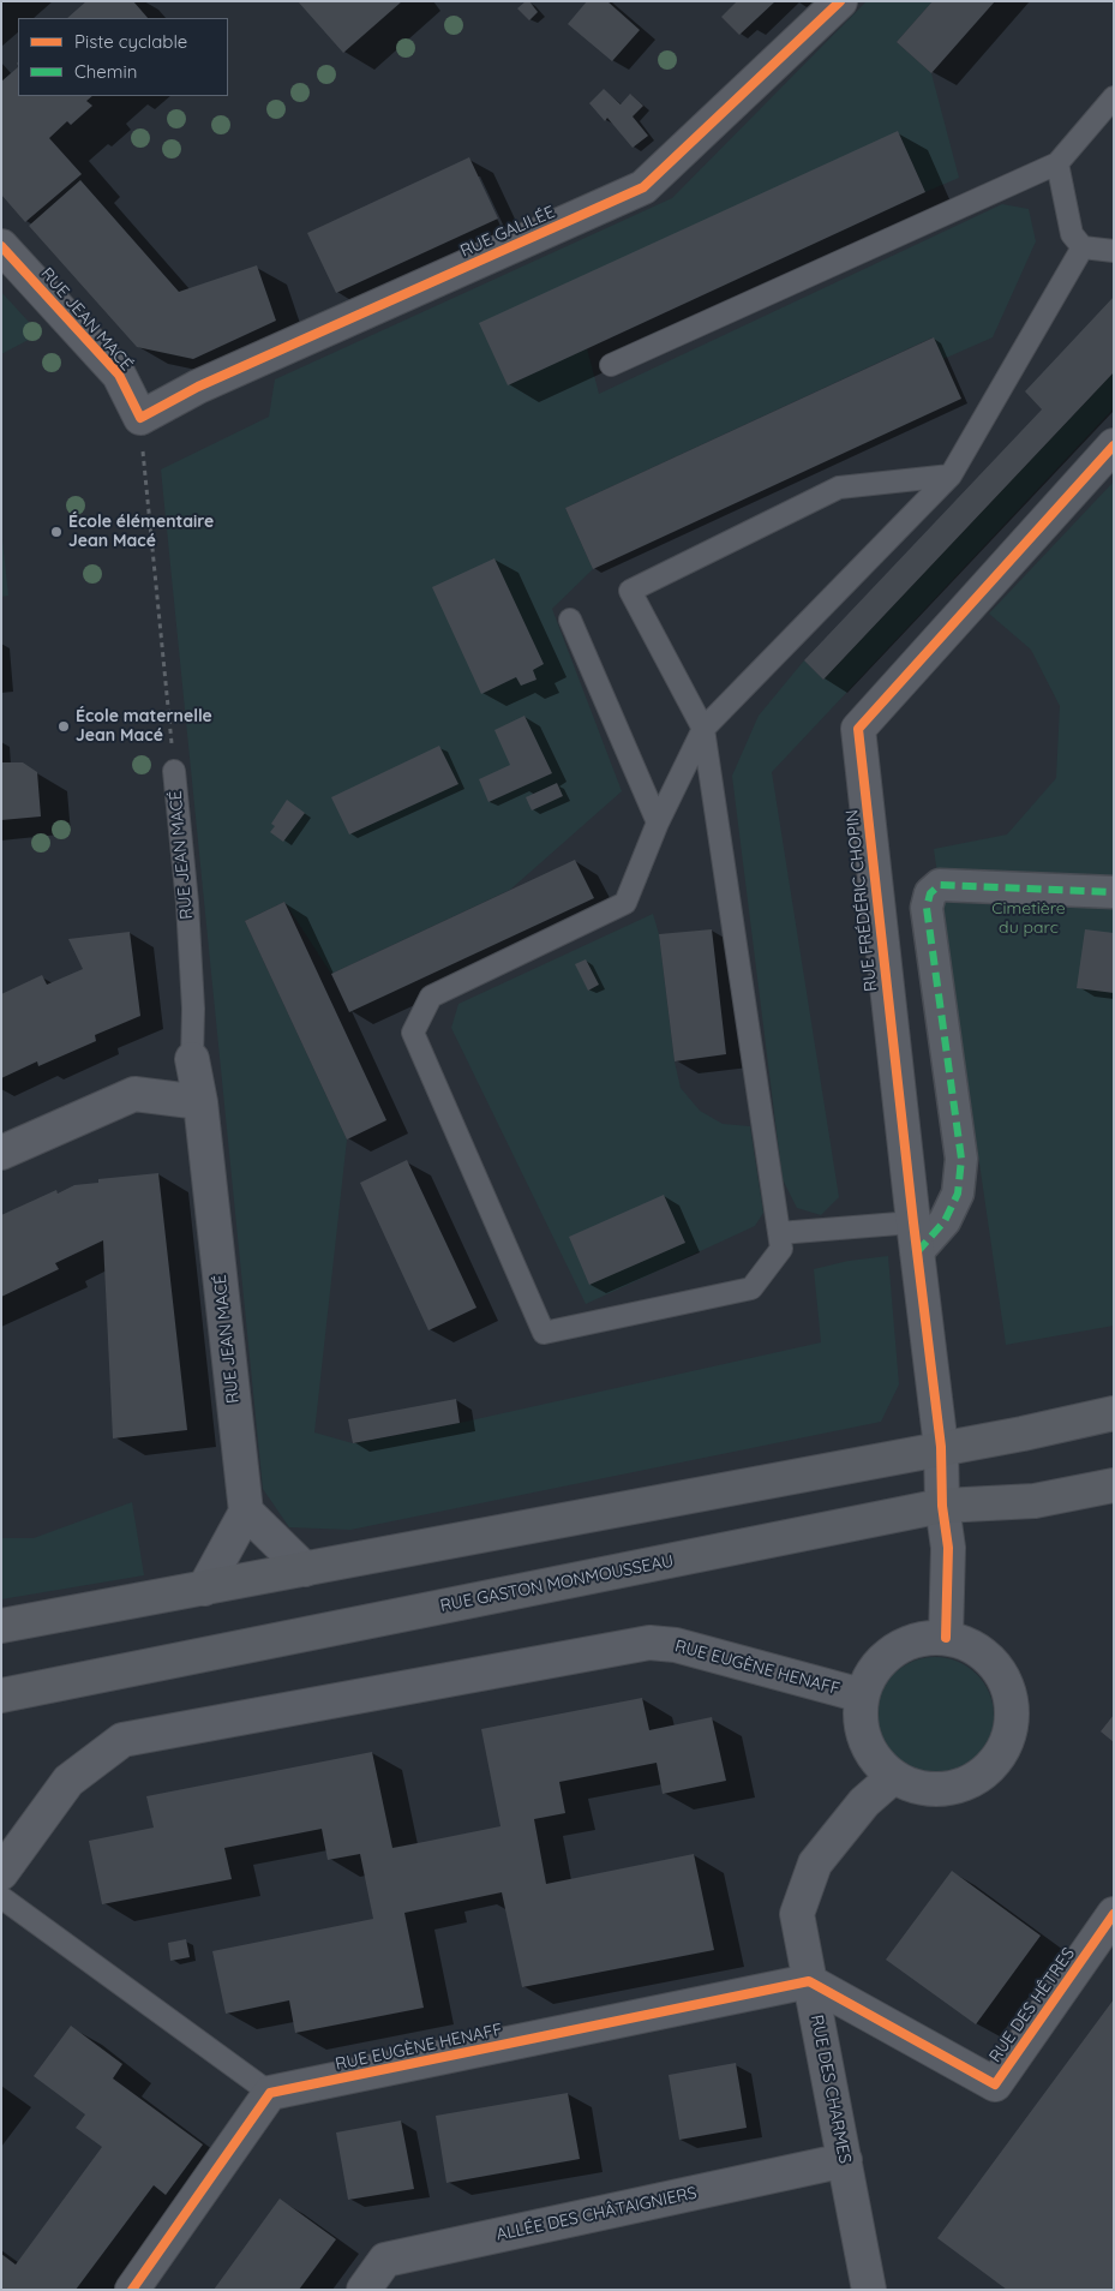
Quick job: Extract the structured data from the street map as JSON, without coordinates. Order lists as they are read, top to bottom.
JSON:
{
  "streets": {
    "main road": ["RUE GASTON MONMOUSSEAU"],
    "street": [
      "RUE GALILÉE",
      "RUE JEAN MACÉ",
      "RUE FRÉDÉRIC CHOPIN",
      "RUE EUGÈNE HENAFF",
      "RUE DES HÊTRES",
      "RUE DES CHARMES",
      "ALLÉE DES CHÂTAIGNIERS"
    ]
  },
  "crossings": [
    ["RUE GALILÉE", "RUE JEAN MACÉ"],
    ["RUE FRÉDÉRIC CHOPIN", "RUE GASTON MONMOUSSEAU"],
    ["RUE FRÉDÉRIC CHOPIN", "RUE EUGÈNE HENAFF"],
    ["RUE FRÉDÉRIC CHOPIN", "RUE DES CHARMES"],
    ["RUE EUGÈNE HENAFF", "RUE DES HÊTRES"],
    ["RUE EUGÈNE HENAFF", "RUE DES CHARMES"],
    ["RUE DES HÊTRES", "RUE DES CHARMES"],
    ["RUE DES CHARMES", "ALLÉE DES CHÂTAIGNIERS"]
  ],
  "parks": ["Cimetière du parc"],
  "places": ["École élémentaire Jean Macé", "École maternelle Jean Macé"],
  "legend": ["Piste cyclable", "Chemin"]
}
